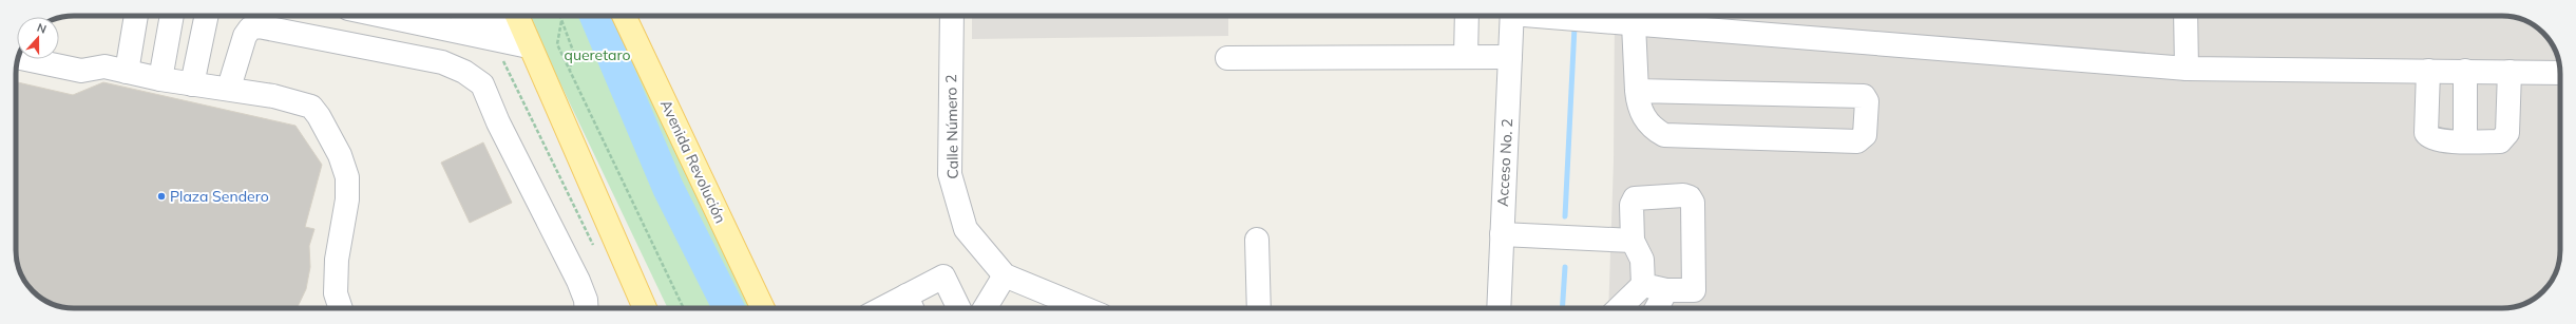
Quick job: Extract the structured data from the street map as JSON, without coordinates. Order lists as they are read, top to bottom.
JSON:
{
  "streets": {
    "main road": ["Avenida Revolución"],
    "street": ["Calle Número 2", "Acceso No. 2"]
  },
  "parks": ["queretaro"],
  "places": ["Plaza Sendero"],
  "north": "top"
}
